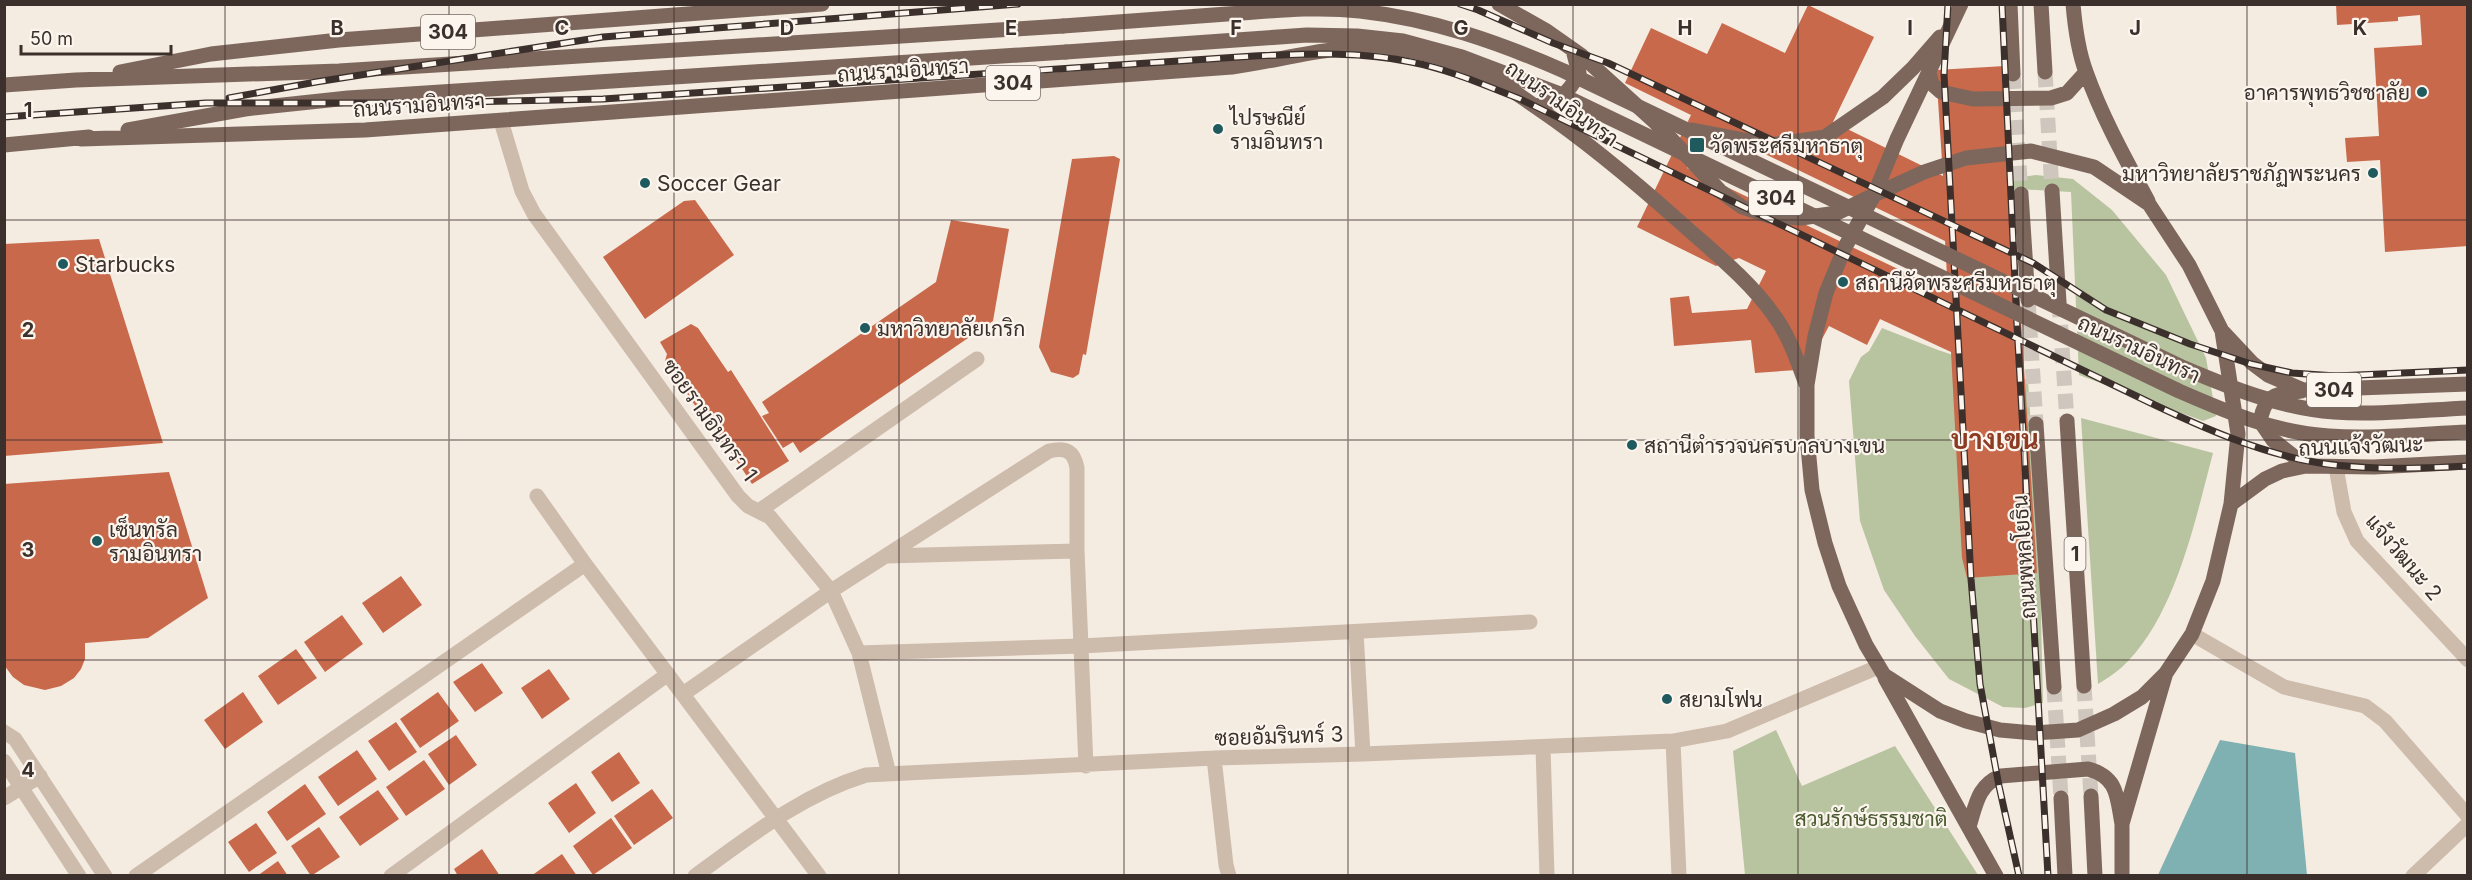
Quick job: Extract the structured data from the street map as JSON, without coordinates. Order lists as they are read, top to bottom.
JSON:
{
  "streets": {
    "main road": [
      "304",
      "ถนนรามอินทรา",
      "ถนนแจ้งวัฒนะ",
      "1",
      "ถนนพหลโยธิน"
    ],
    "street": ["ซอยรามอินทรา 1", "แจ้งวัฒนะ 2", "ซอยอัมรินทร์ 3"]
  },
  "crossings": [
    ["ถนนรามอินทรา", "ซอยรามอินทรา 1"],
    ["ซอยรามอินทรา 1", "ซอยอัมรินทร์ 3"],
    ["ถนนแจ้งวัฒนะ", "แจ้งวัฒนะ 2"]
  ],
  "districts": ["บางเขน"],
  "parks": ["สวนรักษ์ธรรมชาติ"],
  "places": {
    "other": [
      "อาคารพุทธวิชชาลัย",
      "ไปรษณีย์ รามอินทรา",
      "มหาวิทยาลัยราชภัฏพระนคร",
      "Soccer Gear",
      "Starbucks",
      "สถานีวัดพระศรีมหาธาตุ",
      "มหาวิทยาลัยเกริก",
      "สถานีตำรวจนครบาลบางเขน",
      "เซ็นทรัล รามอินทรา",
      "สยามโฟน"
    ],
    "transit": ["วัดพระศรีมหาธาตุ"]
  },
  "scale_bar": "50 m",
  "grid": {
    "columns": [
      "B",
      "C",
      "D",
      "E",
      "F",
      "G",
      "H",
      "I",
      "J",
      "K"
    ],
    "rows": [
      "1",
      "2",
      "3",
      "4"
    ]
  }
}
